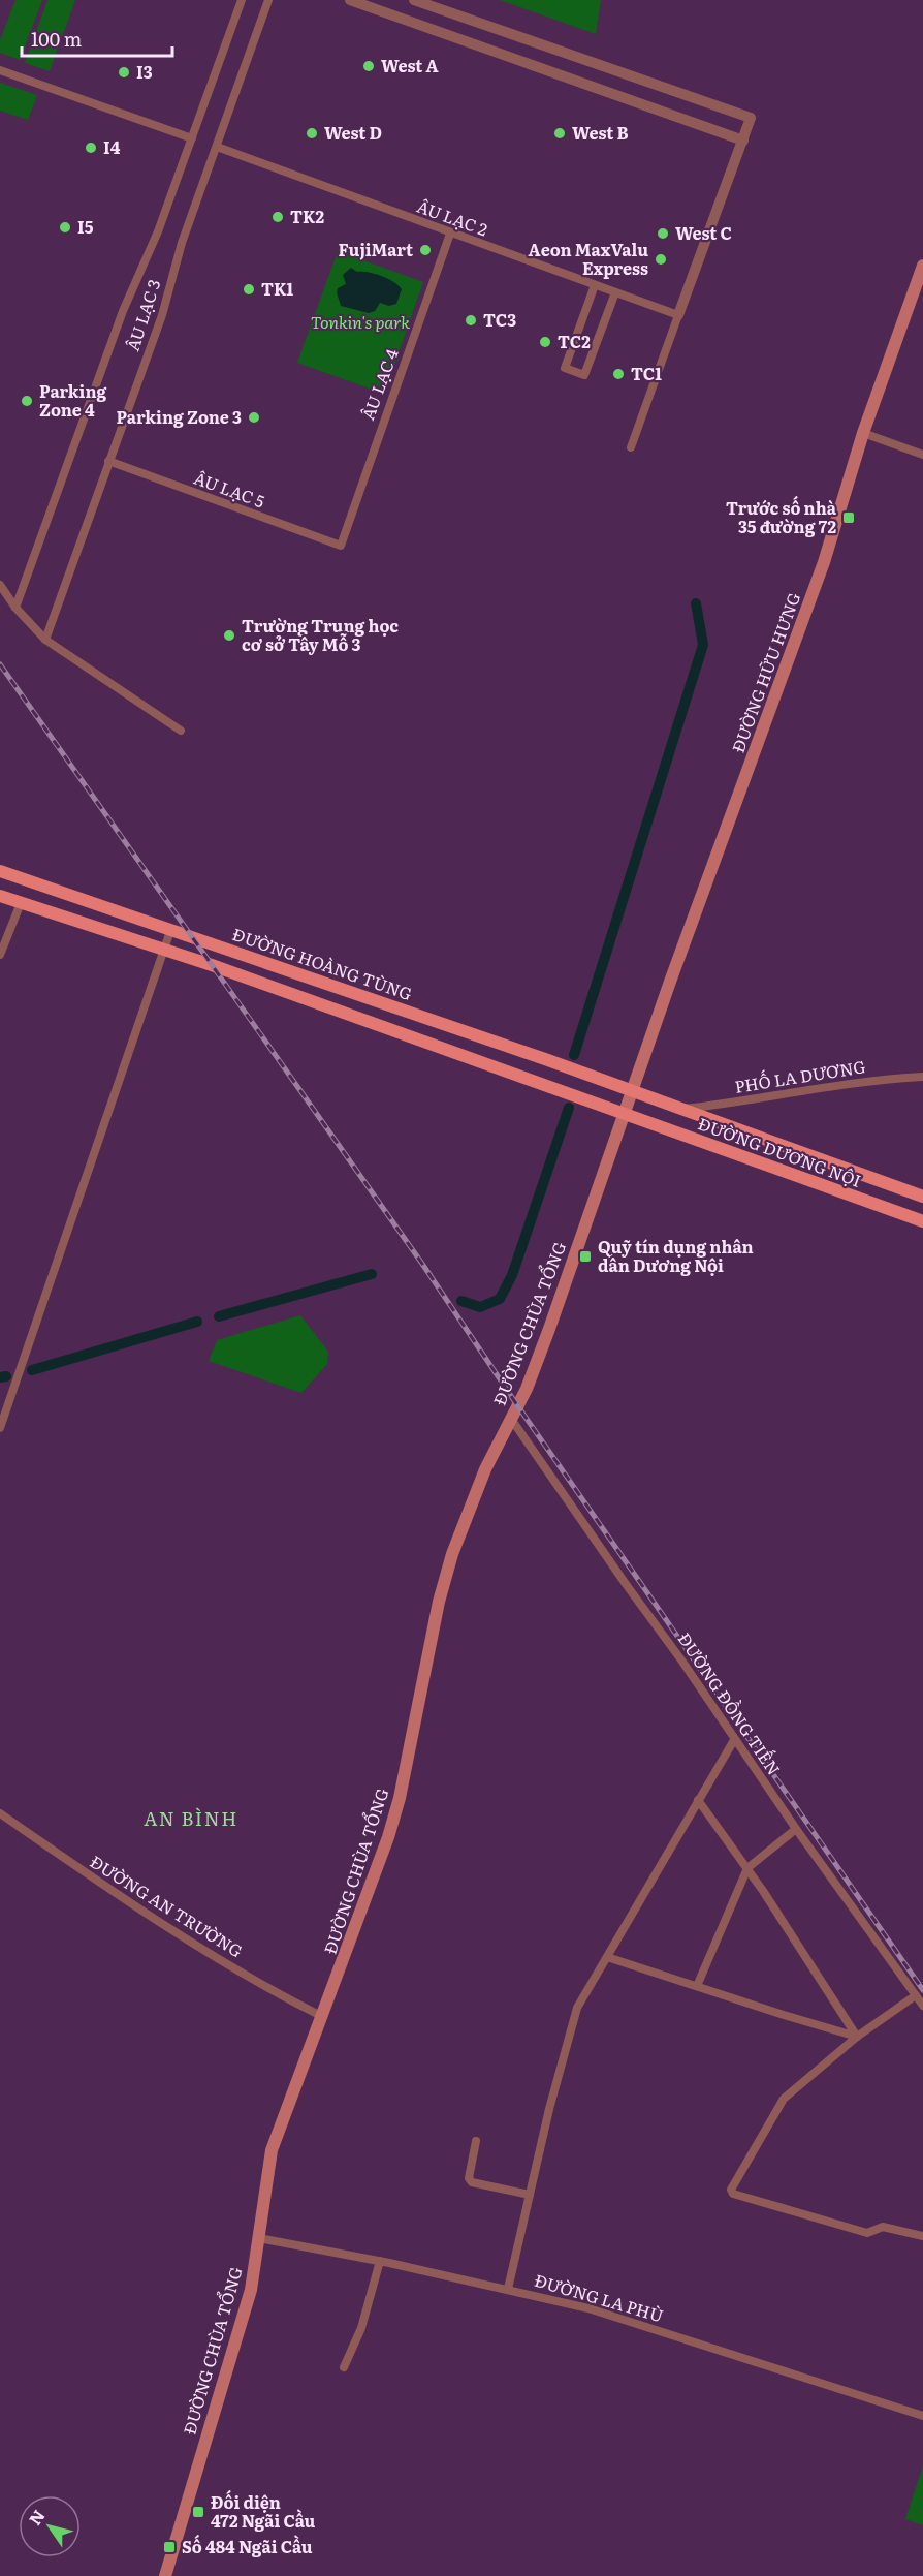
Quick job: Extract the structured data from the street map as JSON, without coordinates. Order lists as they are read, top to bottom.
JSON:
{
  "streets": {
    "main road": [
      "ĐƯỜNG HỮU HƯNG",
      "ĐƯỜNG HOÀNG TÙNG",
      "ĐƯỜNG DƯƠNG NỘI",
      "ĐƯỜNG CHÙA TỔNG"
    ],
    "street": [
      "ÂU LẠC 2",
      "ÂU LẠC 3",
      "ÂU LẠC 4",
      "ÂU LẠC 5",
      "PHỐ LA DƯƠNG",
      "ĐƯỜNG ĐỒNG TIẾN",
      "ĐƯỜNG AN TRƯỜNG",
      "ĐƯỜNG LA PHÙ"
    ]
  },
  "crossings": [
    ["ÂU LẠC 2", "ÂU LẠC 3"],
    ["ÂU LẠC 2", "ÂU LẠC 4"],
    ["ÂU LẠC 3", "ÂU LẠC 5"],
    ["ÂU LẠC 4", "ÂU LẠC 5"],
    ["ĐƯỜNG HỮU HƯNG", "ĐƯỜNG HOÀNG TÙNG"],
    ["ĐƯỜNG HỮU HƯNG", "ĐƯỜNG DƯƠNG NỘI"],
    ["ĐƯỜNG HỮU HƯNG", "ĐƯỜNG CHÙA TỔNG"],
    ["ĐƯỜNG HOÀNG TÙNG", "ĐƯỜNG DƯƠNG NỘI"],
    ["PHỐ LA DƯƠNG", "ĐƯỜNG DƯƠNG NỘI"],
    ["ĐƯỜNG DƯƠNG NỘI", "ĐƯỜNG CHÙA TỔNG"],
    ["ĐƯỜNG CHÙA TỔNG", "ĐƯỜNG ĐỒNG TIẾN"],
    ["ĐƯỜNG CHÙA TỔNG", "ĐƯỜNG AN TRƯỜNG"],
    ["ĐƯỜNG CHÙA TỔNG", "ĐƯỜNG LA PHÙ"]
  ],
  "districts": ["AN BÌNH"],
  "parks": ["Tonkin's park"],
  "places": {
    "other": [
      "West A",
      "I3",
      "West D",
      "West B",
      "I4",
      "TK2",
      "I5",
      "West C",
      "FujiMart",
      "Aeon MaxValu Express",
      "TK1",
      "TC3",
      "TC2",
      "TC1",
      "Parking Zone 4",
      "Parking Zone 3",
      "Trường Trung học cơ sở Tây Mỗ 3"
    ],
    "transit": [
      "Trước số nhà 35 đường 72",
      "Quỹ tín dụng nhân dân Dương Nội",
      "Đối diện 472 Ngãi Cầu",
      "Số 484 Ngãi Cầu"
    ]
  },
  "scale_bar": "100 m",
  "north": "top left"
}
